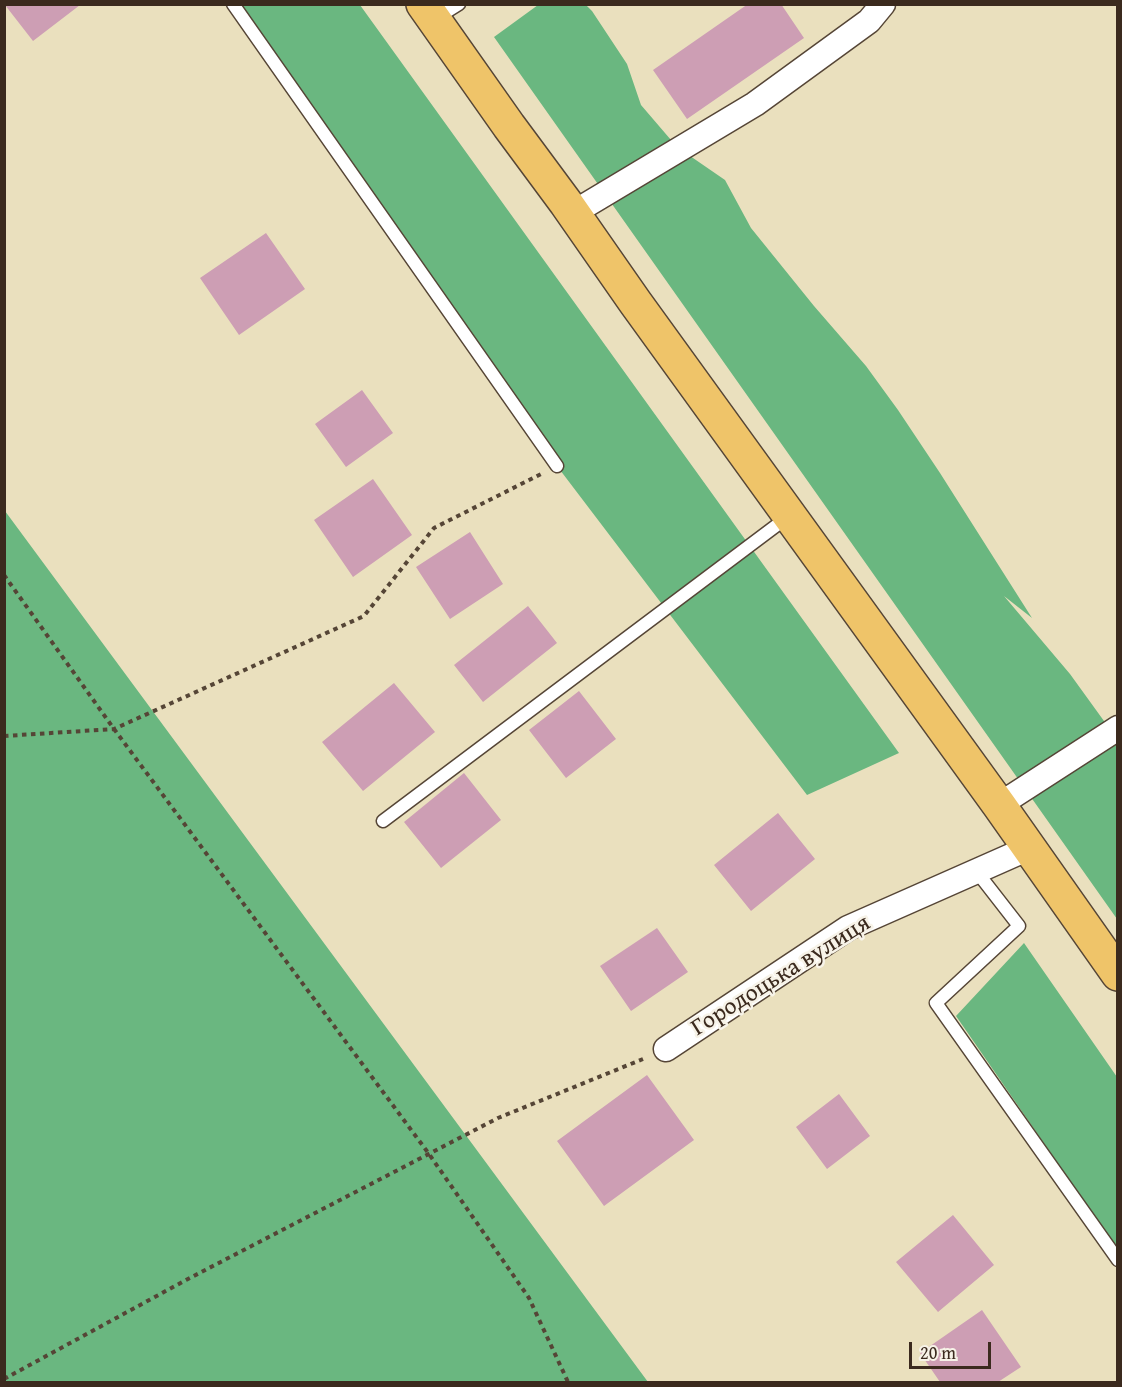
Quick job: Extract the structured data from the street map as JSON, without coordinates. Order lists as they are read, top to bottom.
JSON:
{
  "streets": {
    "street": ["Городоцька вулиця"]
  },
  "scale_bar": "20 m"
}
